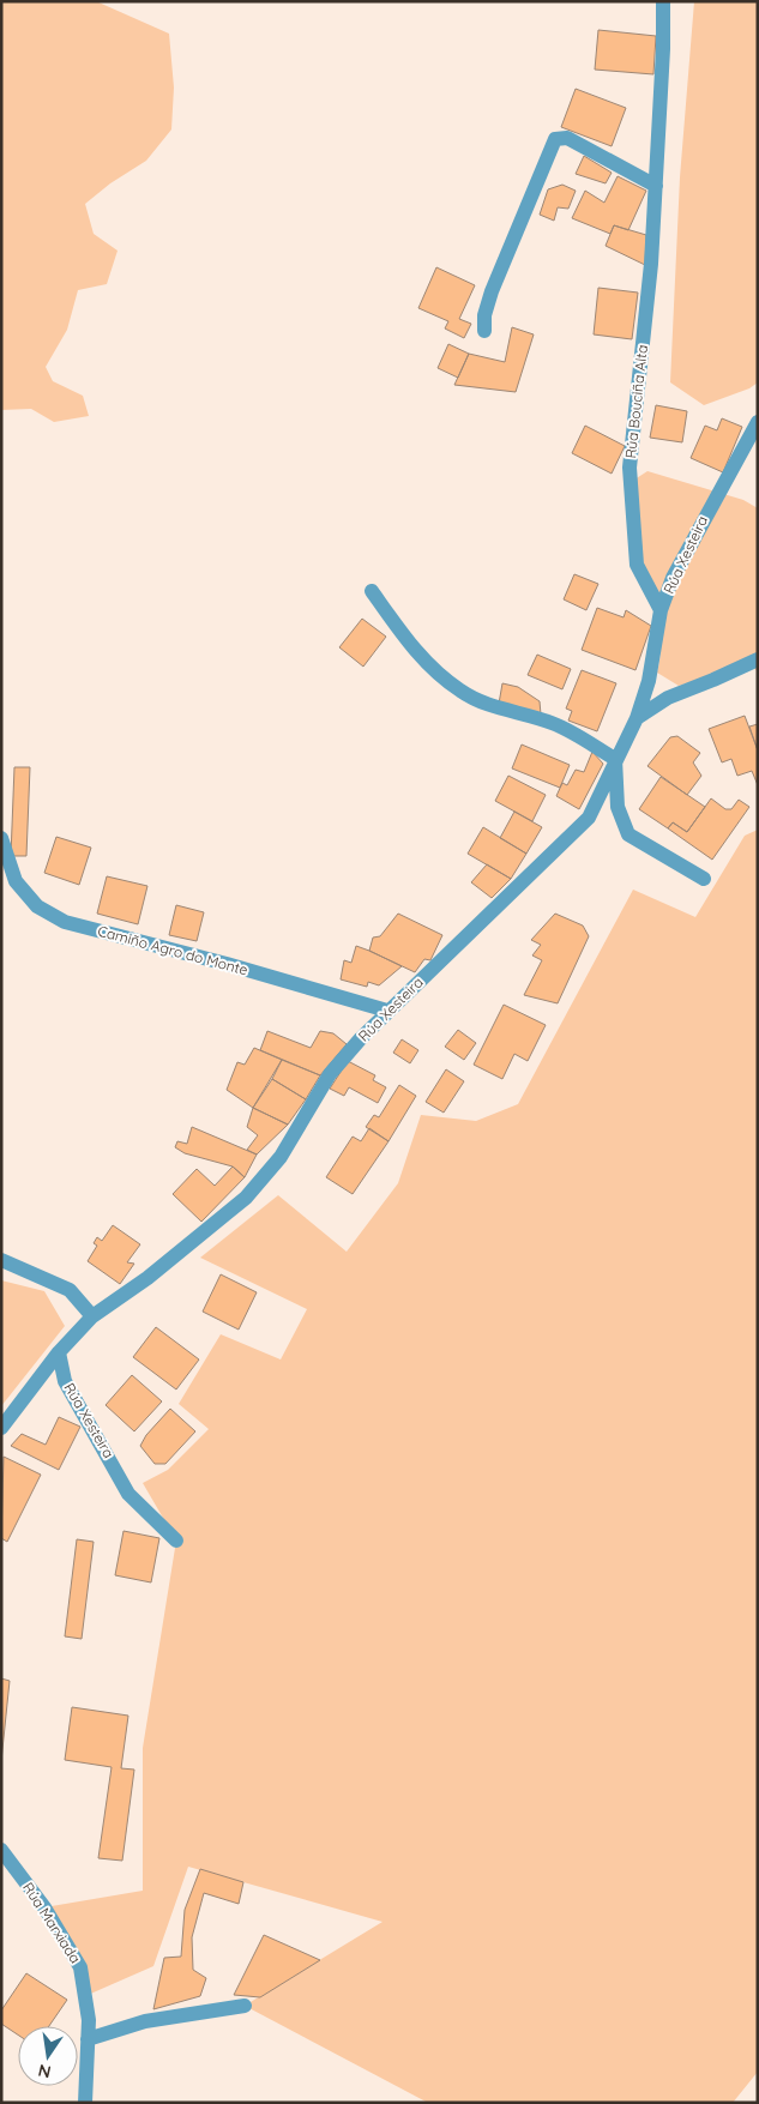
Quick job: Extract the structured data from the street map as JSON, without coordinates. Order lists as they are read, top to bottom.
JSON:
{
  "streets": {
    "street": [
      "Rúa Bouciña Alta",
      "Rúa Xesteira",
      "Camiño Agro do Monte",
      "Rúa Marxiada"
    ]
  },
  "crossings": [
    ["Rúa Bouciña Alta", "Rúa Xesteira"],
    ["Rúa Xesteira", "Camiño Agro do Monte"]
  ],
  "north": "bottom"
}
